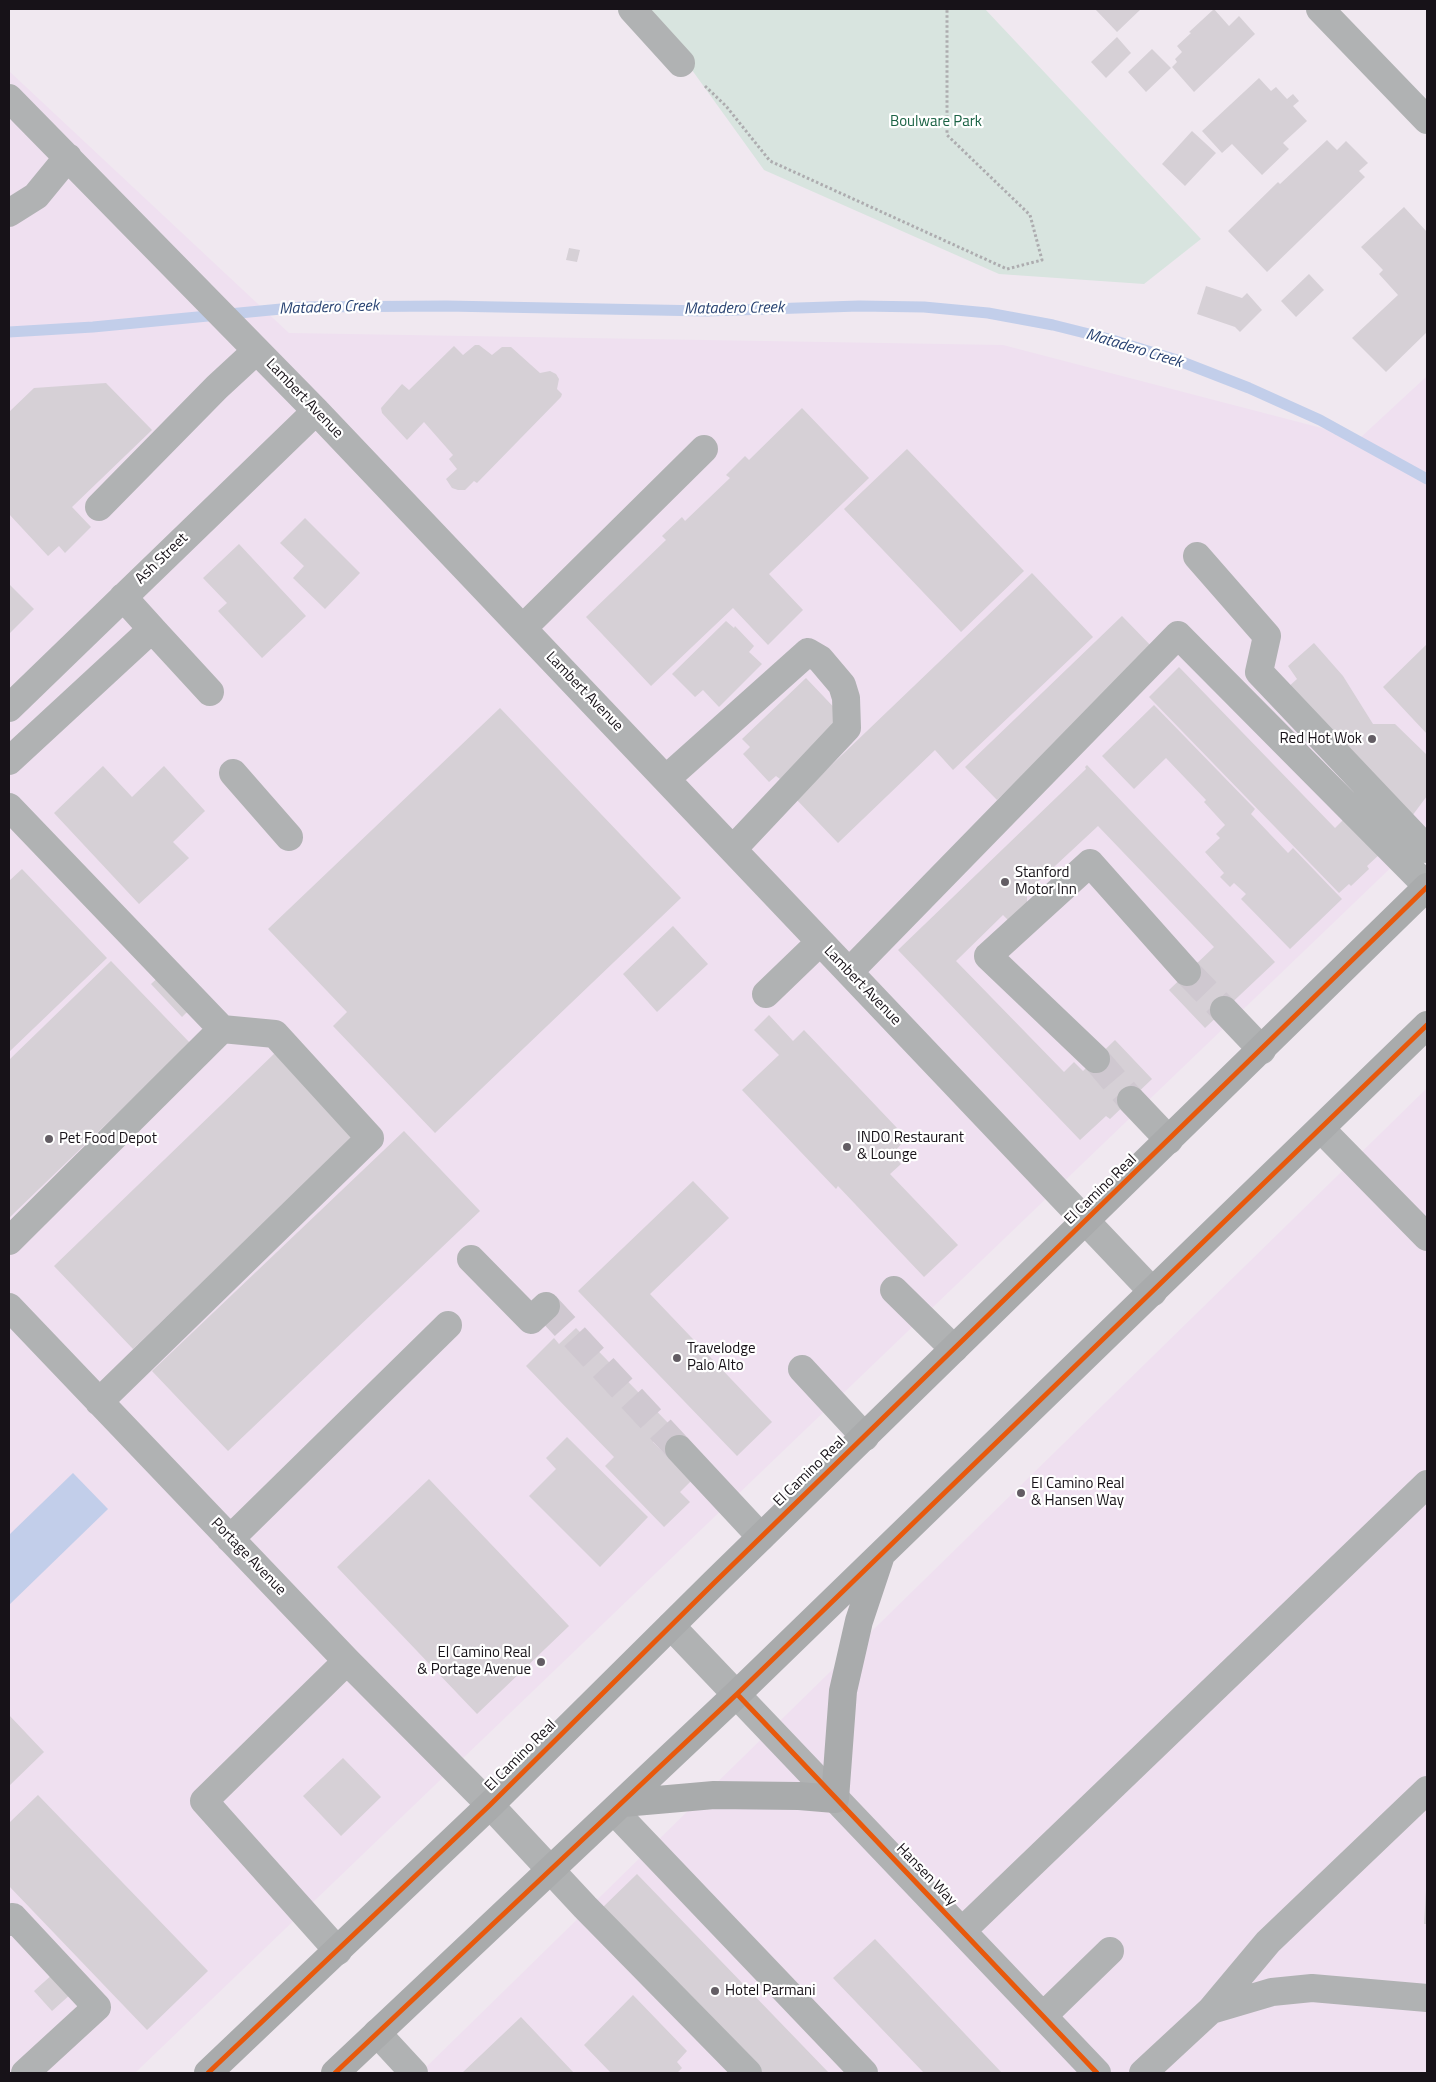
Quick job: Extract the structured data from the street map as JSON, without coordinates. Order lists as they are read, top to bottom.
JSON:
{
  "streets": {
    "main road": ["El Camino Real"],
    "street": [
      "Lambert Avenue",
      "Ash Street",
      "Portage Avenue",
      "Hansen Way"
    ]
  },
  "crossings": [
    ["Lambert Avenue", "Ash Street"],
    ["Lambert Avenue", "El Camino Real"],
    ["El Camino Real", "Portage Avenue"],
    ["El Camino Real", "Hansen Way"]
  ],
  "water": ["Matadero Creek"],
  "parks": ["Boulware Park"],
  "places": [
    "Red Hot Wok",
    "Stanford Motor Inn",
    "Pet Food Depot",
    "INDO Restaurant & Lounge",
    "Travelodge Palo Alto",
    "El Camino Real & Hansen Way",
    "El Camino Real & Portage Avenue",
    "Hotel Parmani"
  ]
}
